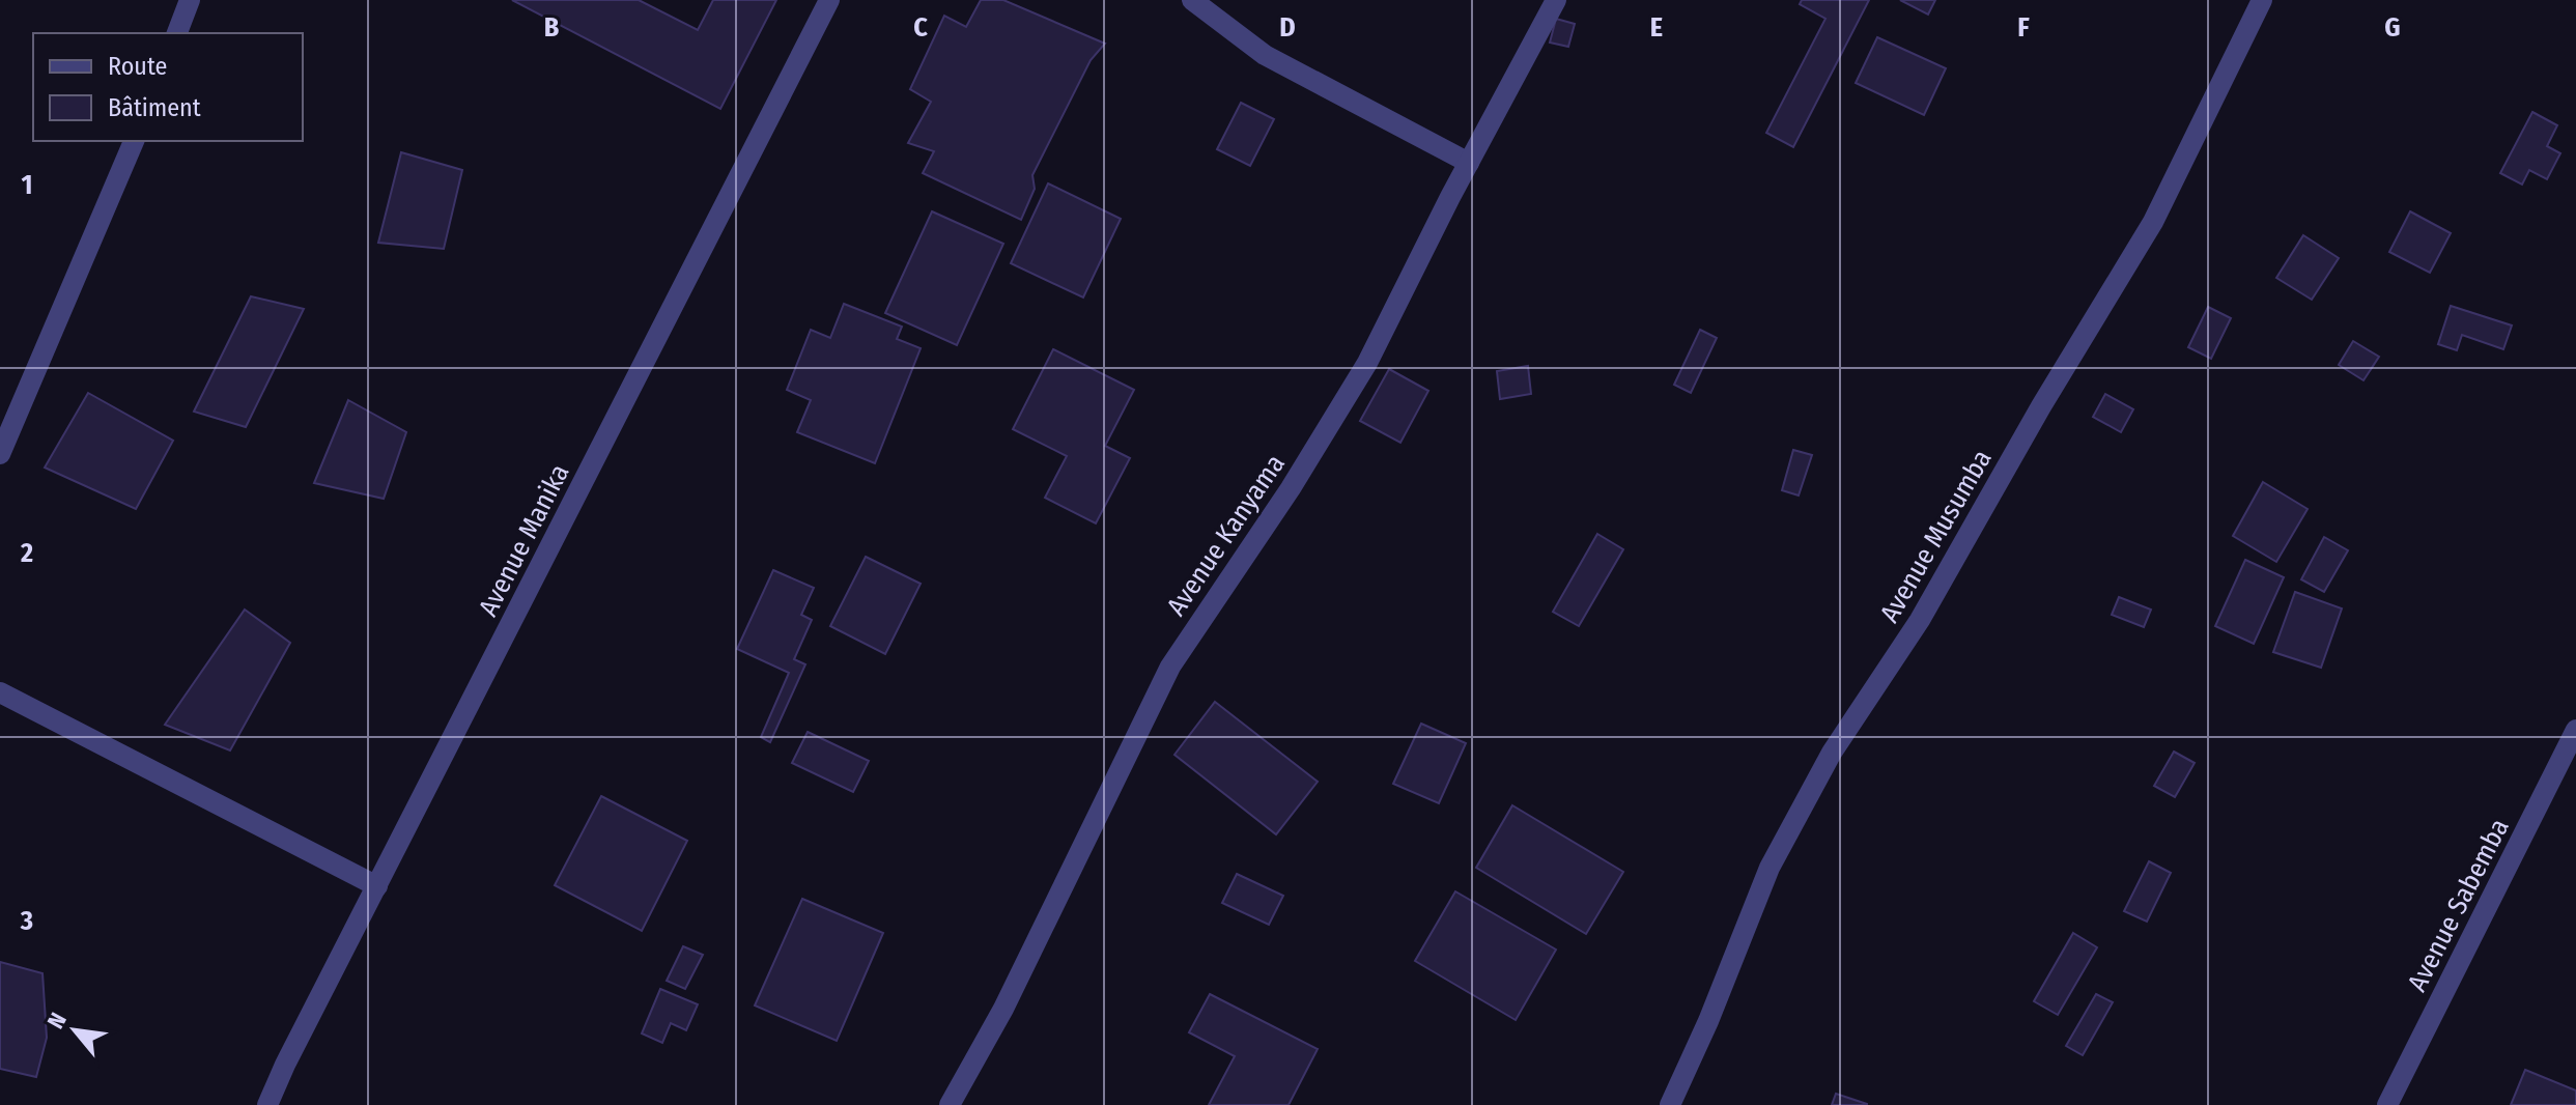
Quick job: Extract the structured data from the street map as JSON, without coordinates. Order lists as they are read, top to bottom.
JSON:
{
  "streets": {
    "street": [
      "Avenue Kanyama",
      "Avenue Musumba",
      "Avenue Manika",
      "Avenue Sabemba"
    ]
  },
  "legend": ["Route", "Bâtiment"],
  "north": "top left",
  "grid": {
    "columns": [
      "B",
      "C",
      "D",
      "E",
      "F",
      "G"
    ],
    "rows": ["1", "2", "3"]
  }
}
